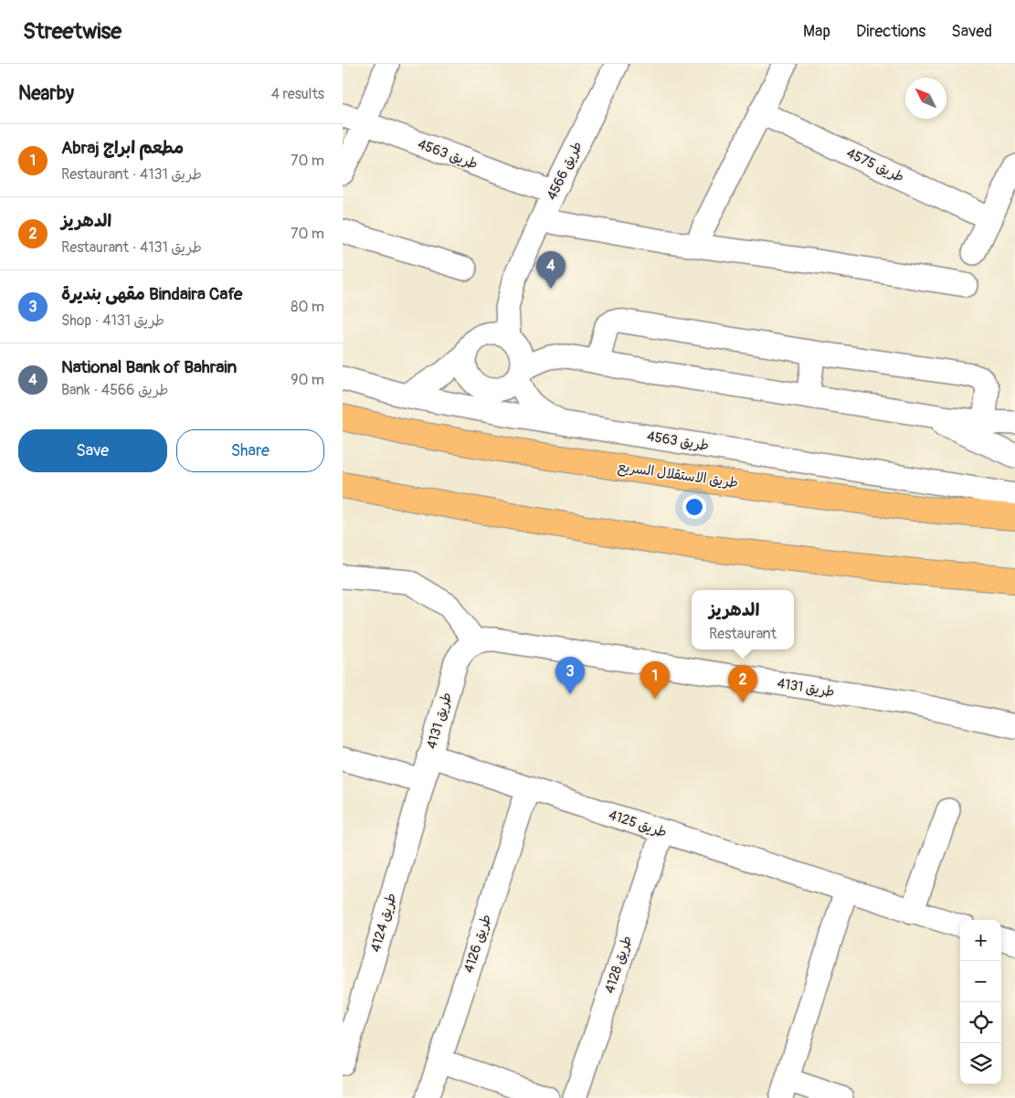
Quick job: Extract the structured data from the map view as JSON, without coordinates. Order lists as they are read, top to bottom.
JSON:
{
  "streets": {
    "main road": ["طريق الاستقلال السريع"],
    "street": [
      "طريق 4563",
      "طريق 4575",
      "طريق 4566",
      "طريق 4131",
      "طريق 4125",
      "طريق 4124",
      "طريق 4126",
      "طريق 4128"
    ]
  },
  "crossings": [
    ["طريق 4563", "طريق 4566"],
    ["طريق 4131", "طريق 4125"],
    ["طريق 4131", "طريق 4124"],
    ["طريق 4125", "طريق 4126"],
    ["طريق 4125", "طريق 4128"]
  ],
  "north": "top left",
  "page": {
    "header": "Streetwise",
    "nav": ["Map", "Directions", "Saved"],
    "heading": ["Nearby", "4 results"],
    "list": [
      {
        "mark": "1",
        "name": "Abraj مطعم ابراج",
        "note": "Restaurant · طريق 4131",
        "value": "70 m"
      },
      {
        "mark": "2",
        "name": "الدهريز",
        "note": "Restaurant · طريق 4131",
        "value": "70 m"
      },
      {
        "mark": "3",
        "name": "مقهى بنديرة Bindaira Cafe",
        "note": "Shop · طريق 4131",
        "value": "80 m"
      },
      {
        "mark": "4",
        "name": "National Bank of Bahrain",
        "note": "Bank · طريق 4566",
        "value": "90 m"
      }
    ],
    "pins": [
      "4",
      "3",
      "1",
      "2"
    ],
    "buttons": ["Save", "Share"],
    "popup": ["الدهريز", "Restaurant"],
    "map_buttons": ["+", "−"]
  }
}
